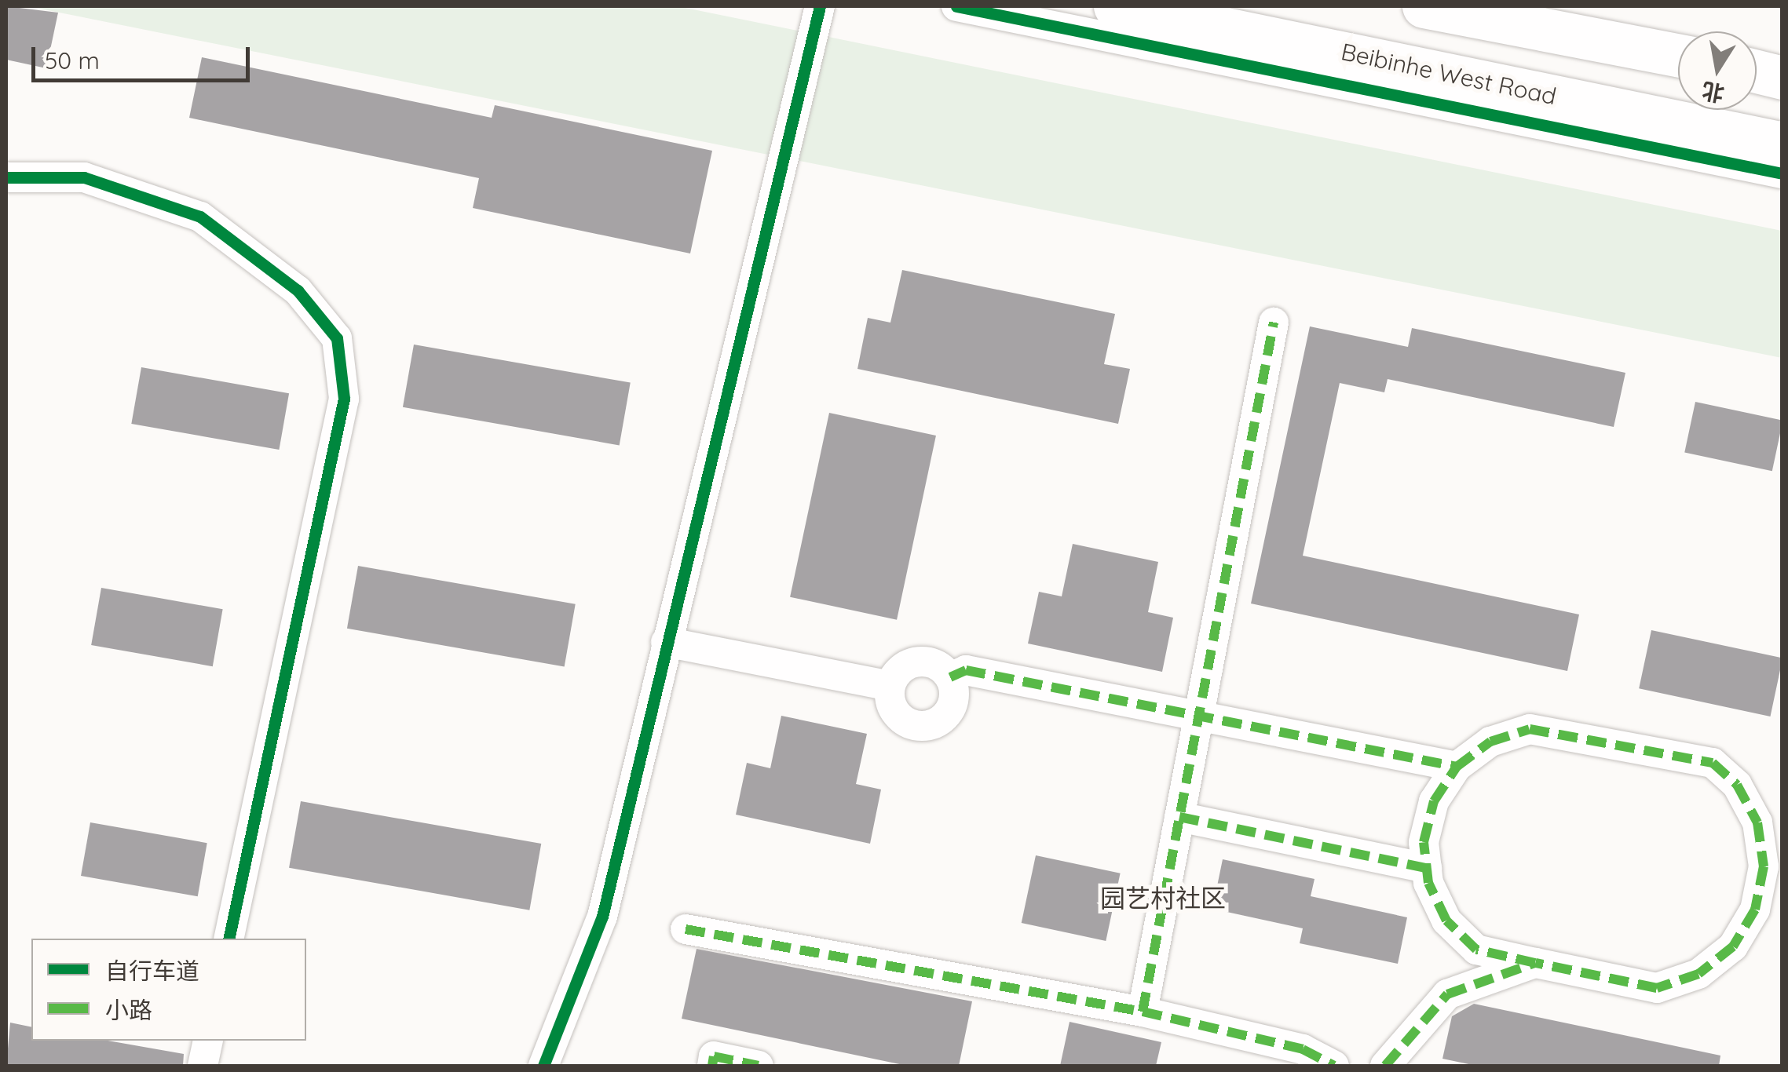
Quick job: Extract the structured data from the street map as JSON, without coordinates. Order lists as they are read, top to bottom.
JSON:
{
  "streets": {
    "main road": ["Beibinhe West Road"]
  },
  "districts": ["园艺村社区"],
  "legend": ["自行车道", "小路"],
  "scale_bar": "50 m",
  "north": "bottom"
}
